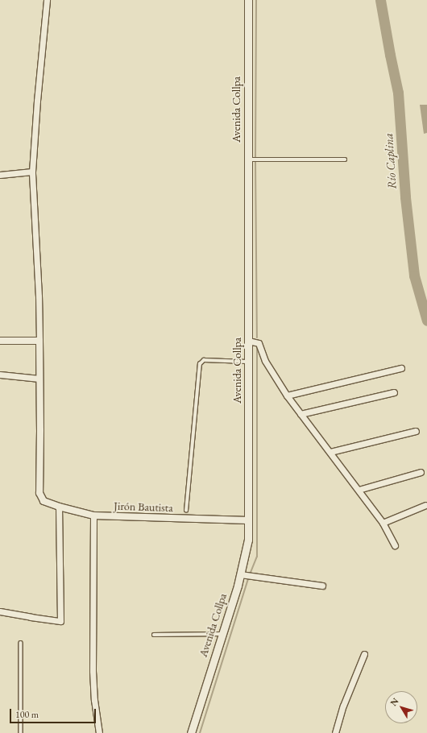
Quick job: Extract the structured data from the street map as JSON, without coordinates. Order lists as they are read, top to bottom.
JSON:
{
  "streets": {
    "main road": ["Avenida Collpa"],
    "street": ["Jirón Bautista"]
  },
  "crossings": [
    ["Avenida Collpa", "Jirón Bautista"]
  ],
  "water": ["Río Caplina"],
  "scale_bar": "100 m",
  "north": "top left"
}
